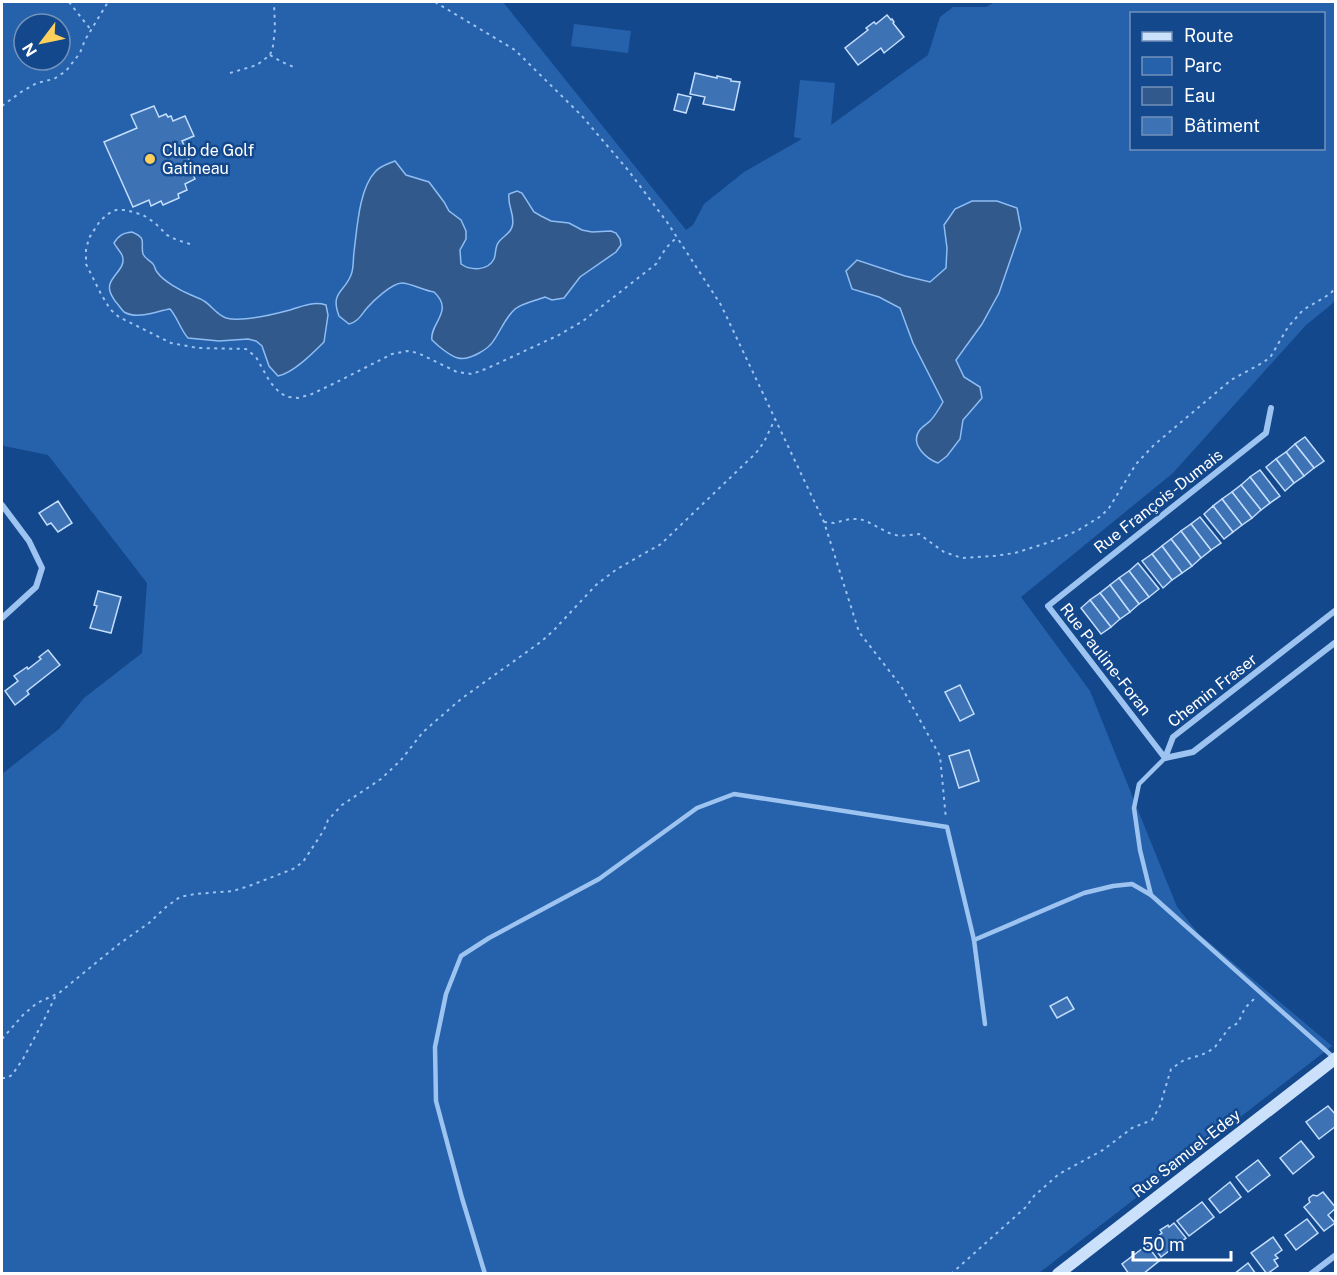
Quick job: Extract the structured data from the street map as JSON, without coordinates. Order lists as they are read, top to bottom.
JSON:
{
  "streets": {
    "street": [
      "Rue François-Dumais",
      "Rue Pauline-Foran",
      "Chemin Fraser",
      "Rue Samuel-Edey"
    ]
  },
  "crossings": [
    ["Rue François-Dumais", "Rue Pauline-Foran"],
    ["Rue Pauline-Foran", "Chemin Fraser"]
  ],
  "places": ["Club de Golf Gatineau"],
  "legend": [
    "Route",
    "Parc",
    "Eau",
    "Bâtiment"
  ],
  "scale_bar": "50 m",
  "north": "bottom left"
}
